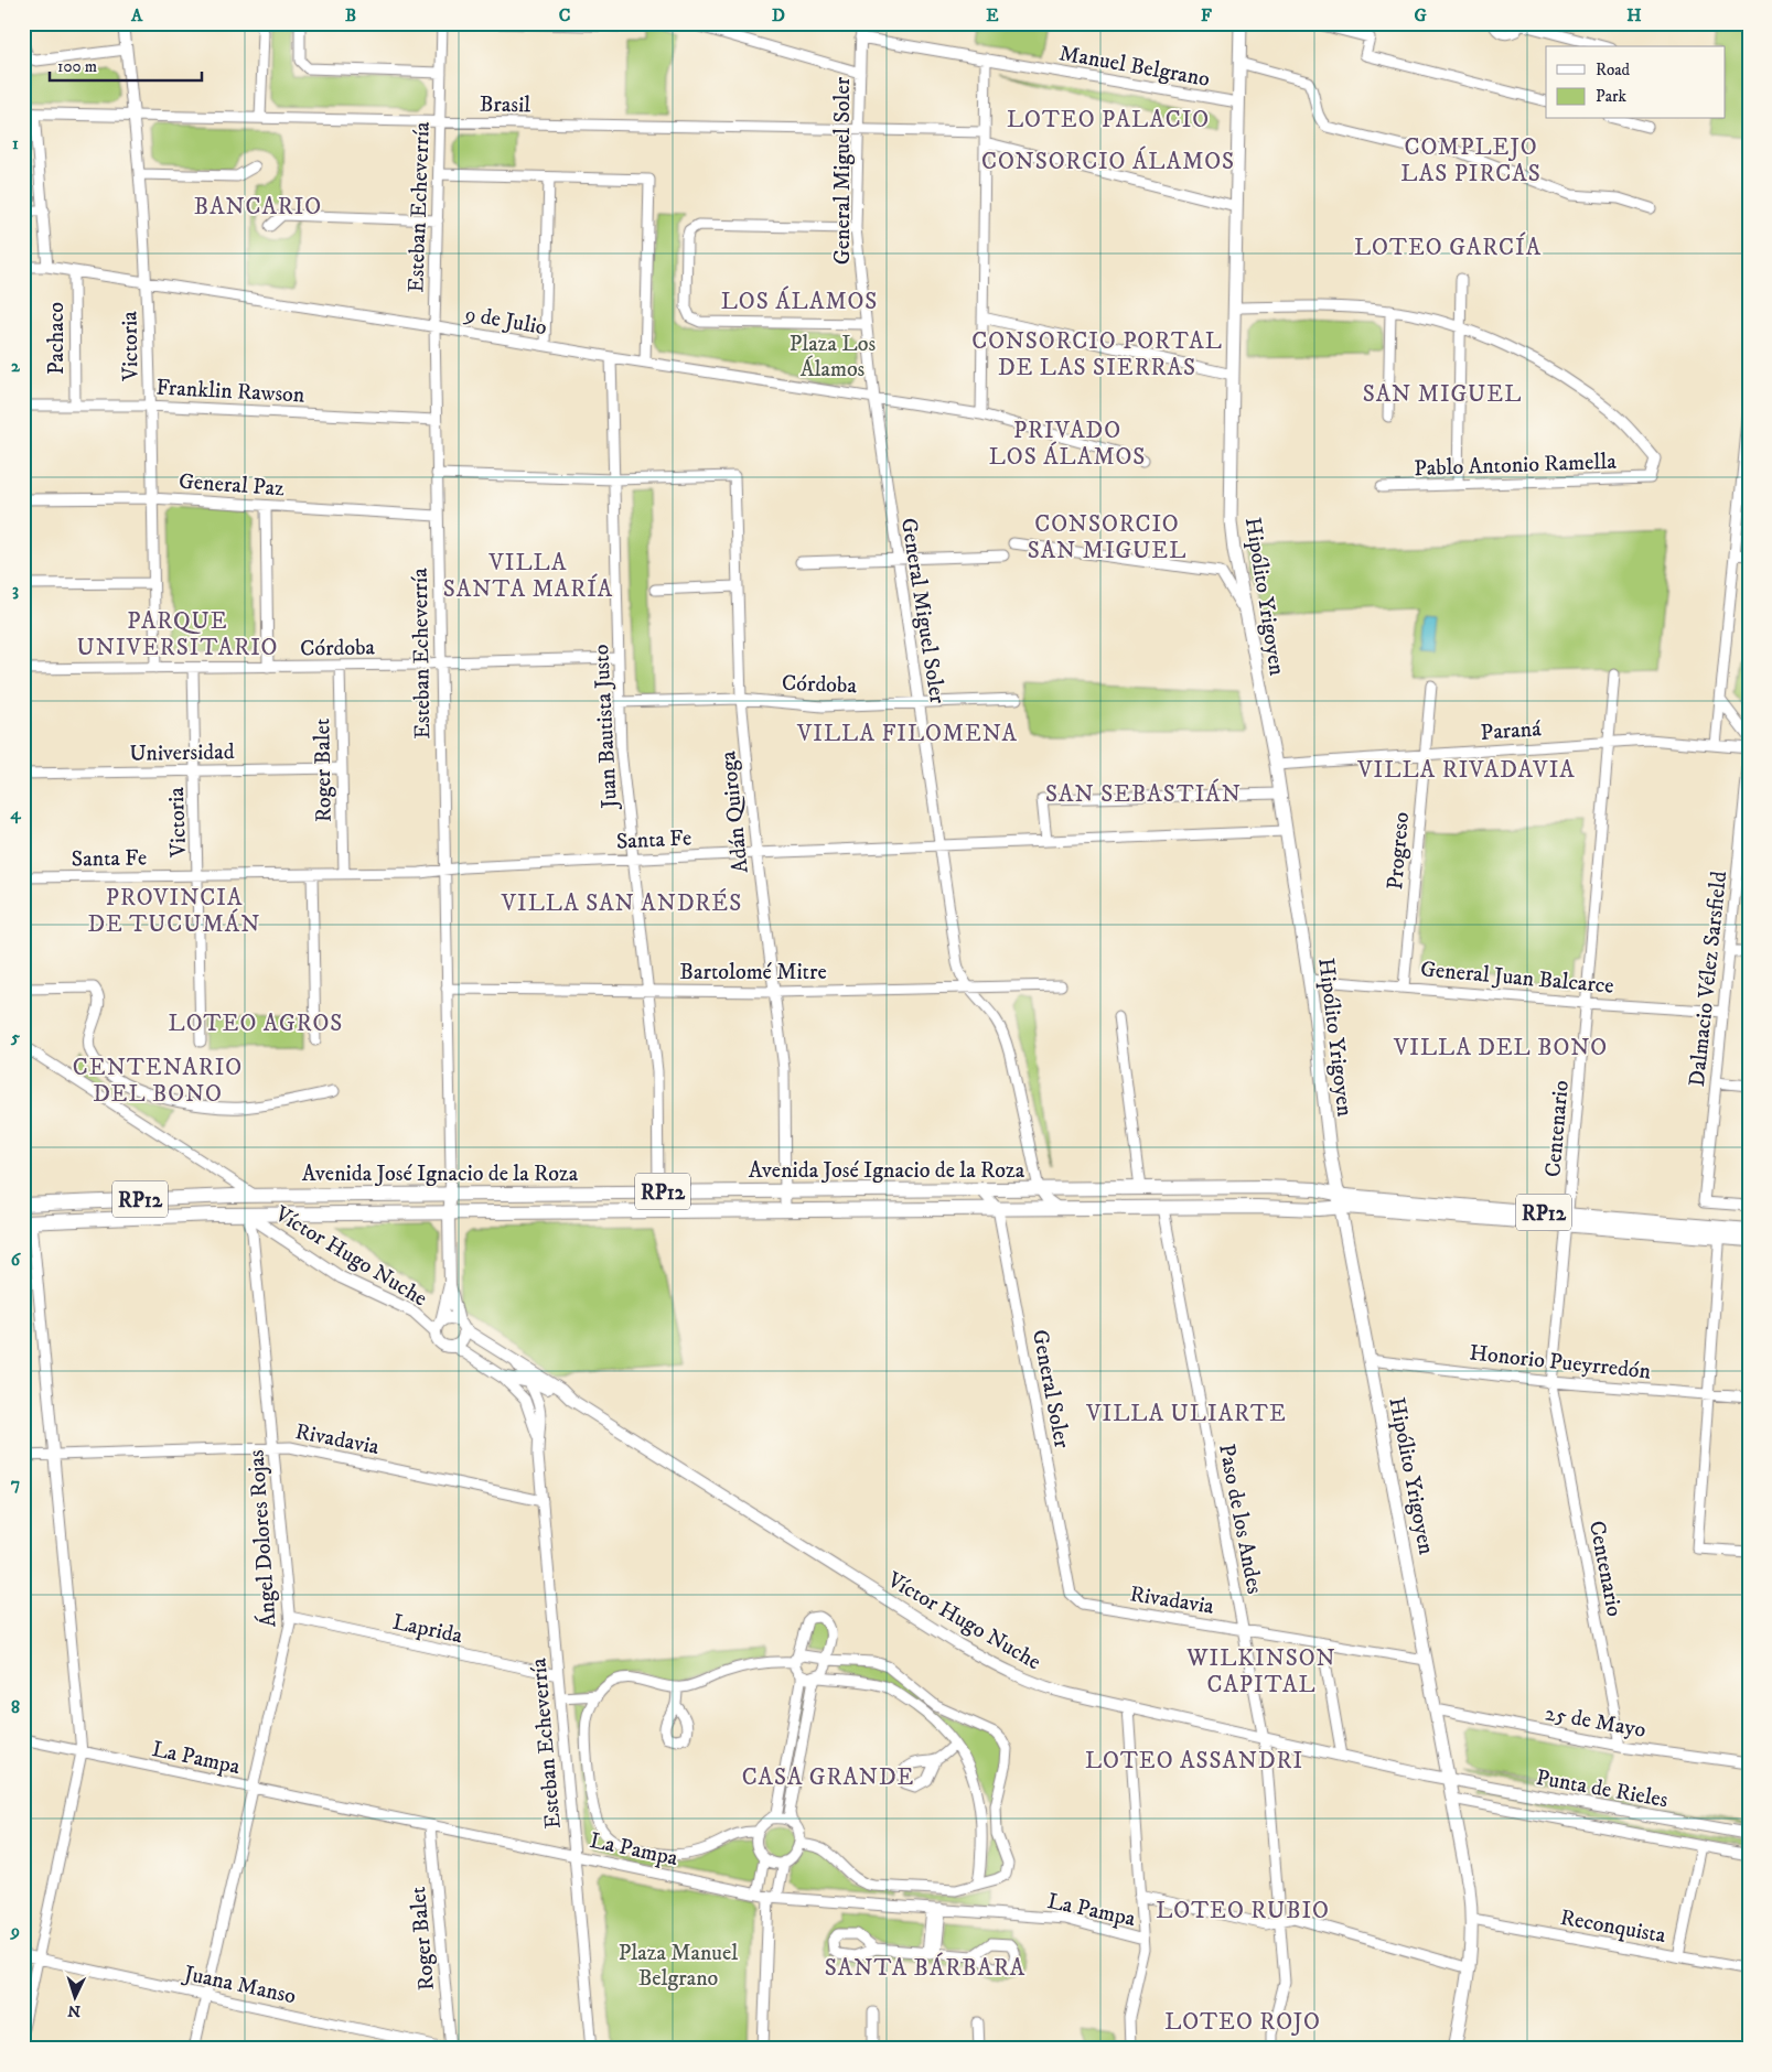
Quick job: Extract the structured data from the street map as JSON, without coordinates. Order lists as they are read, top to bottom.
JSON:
{
  "streets": {
    "main road": ["Hipólito Yrigoyen", "Avenida José Ignacio de la Roza", "RP12"],
    "street": [
      "Manuel Belgrano",
      "Brasil",
      "General Miguel Soler",
      "Esteban Echeverría",
      "9 de Julio",
      "Pachaco",
      "Victoria",
      "Franklin Rawson",
      "Pablo Antonio Ramella",
      "General Paz",
      "Córdoba",
      "Juan Bautista Justo",
      "Paraná",
      "Universidad",
      "Roger Balet",
      "Adán Quiroga",
      "Santa Fe",
      "Progreso",
      "Bartolomé Mitre",
      "General Juan Balcarce",
      "Dalmacio Vélez Sarsfield",
      "Centenario",
      "Víctor Hugo Nuche",
      "Honorio Pueyrredón",
      "General Soler",
      "Rivadavia",
      "Paso de los Andes",
      "Ángel Dolores Rojas",
      "Laprida",
      "25 de Mayo",
      "La Pampa",
      "Punta de Rieles",
      "Reconquista",
      "Juana Manso"
    ]
  },
  "crossings": [
    ["Manuel Belgrano", "General Miguel Soler"],
    ["Manuel Belgrano", "Hipólito Yrigoyen"],
    ["Brasil", "General Miguel Soler"],
    ["Brasil", "Esteban Echeverría"],
    ["Brasil", "Victoria"],
    ["Brasil", "Hipólito Yrigoyen"],
    ["General Miguel Soler", "9 de Julio"],
    ["General Miguel Soler", "Córdoba"],
    ["General Miguel Soler", "Santa Fe"],
    ["General Miguel Soler", "Bartolomé Mitre"],
    ["General Miguel Soler", "Avenida José Ignacio de la Roza"],
    ["Esteban Echeverría", "9 de Julio"],
    ["Esteban Echeverría", "Franklin Rawson"],
    ["Esteban Echeverría", "General Paz"],
    ["Esteban Echeverría", "Córdoba"],
    ["Esteban Echeverría", "Santa Fe"],
    ["Esteban Echeverría", "Bartolomé Mitre"],
    ["Esteban Echeverría", "Avenida José Ignacio de la Roza"],
    ["Esteban Echeverría", "Víctor Hugo Nuche"],
    ["Esteban Echeverría", "Rivadavia"],
    ["Esteban Echeverría", "Laprida"],
    ["Esteban Echeverría", "La Pampa"],
    ["9 de Julio", "Pachaco"],
    ["9 de Julio", "Victoria"],
    ["9 de Julio", "Juan Bautista Justo"],
    ["Pachaco", "Franklin Rawson"],
    ["Victoria", "Franklin Rawson"],
    ["Victoria", "General Paz"],
    ["Victoria", "Córdoba"],
    ["Victoria", "Universidad"],
    ["Victoria", "Santa Fe"],
    ["Hipólito Yrigoyen", "Paraná"],
    ["Hipólito Yrigoyen", "Santa Fe"],
    ["Hipólito Yrigoyen", "General Juan Balcarce"],
    ["Hipólito Yrigoyen", "Avenida José Ignacio de la Roza"],
    ["Hipólito Yrigoyen", "Víctor Hugo Nuche"],
    ["Hipólito Yrigoyen", "Honorio Pueyrredón"],
    ["Hipólito Yrigoyen", "Rivadavia"],
    ["Hipólito Yrigoyen", "25 de Mayo"],
    ["Hipólito Yrigoyen", "La Pampa"],
    ["Hipólito Yrigoyen", "Punta de Rieles"],
    ["Hipólito Yrigoyen", "Reconquista"],
    ["Córdoba", "Juan Bautista Justo"],
    ["Córdoba", "Roger Balet"],
    ["Córdoba", "Adán Quiroga"],
    ["Juan Bautista Justo", "Adán Quiroga"],
    ["Juan Bautista Justo", "Santa Fe"],
    ["Juan Bautista Justo", "Bartolomé Mitre"],
    ["Juan Bautista Justo", "Avenida José Ignacio de la Roza"],
    ["Paraná", "Progreso"],
    ["Paraná", "Centenario"],
    ["Universidad", "Roger Balet"],
    ["Roger Balet", "Santa Fe"],
    ["Roger Balet", "La Pampa"],
    ["Roger Balet", "Juana Manso"],
    ["Adán Quiroga", "Santa Fe"],
    ["Adán Quiroga", "Bartolomé Mitre"],
    ["Adán Quiroga", "Avenida José Ignacio de la Roza"],
    ["Progreso", "General Juan Balcarce"],
    ["General Juan Balcarce", "Dalmacio Vélez Sarsfield"],
    ["General Juan Balcarce", "Centenario"],
    ["Centenario", "Avenida José Ignacio de la Roza"],
    ["Centenario", "Honorio Pueyrredón"],
    ["Centenario", "25 de Mayo"],
    ["Avenida José Ignacio de la Roza", "Víctor Hugo Nuche"],
    ["Avenida José Ignacio de la Roza", "General Soler"],
    ["Avenida José Ignacio de la Roza", "Paso de los Andes"],
    ["Avenida José Ignacio de la Roza", "Ángel Dolores Rojas"],
    ["Víctor Hugo Nuche", "Paso de los Andes"],
    ["Víctor Hugo Nuche", "Ángel Dolores Rojas"],
    ["Víctor Hugo Nuche", "Punta de Rieles"],
    ["General Soler", "Rivadavia"],
    ["Rivadavia", "Paso de los Andes"],
    ["Rivadavia", "Ángel Dolores Rojas"],
    ["Paso de los Andes", "La Pampa"],
    ["Ángel Dolores Rojas", "Laprida"],
    ["Ángel Dolores Rojas", "La Pampa"],
    ["Ángel Dolores Rojas", "Juana Manso"]
  ],
  "districts": [
    "LOTEO PALACIO",
    "COMPLEJO LAS PIRCAS",
    "CONSORCIO ÁLAMOS",
    "BANCARIO",
    "LOTEO GARCÍA",
    "LOS ÁLAMOS",
    "CONSORCIO PORTAL DE LAS SIERRAS",
    "SAN MIGUEL",
    "PRIVADO LOS ÁLAMOS",
    "CONSORCIO SAN MIGUEL",
    "VILLA SANTA MARÍA",
    "PARQUE UNIVERSITARIO",
    "VILLA FILOMENA",
    "VILLA RIVADAVIA",
    "SAN SEBASTIÁN",
    "PROVINCIA DE TUCUMÁN",
    "VILLA SAN ANDRÉS",
    "LOTEO AGROS",
    "VILLA DEL BONO",
    "CENTENARIO DEL BONO",
    "VILLA ULIARTE",
    "WILKINSON CAPITAL",
    "LOTEO ASSANDRI",
    "CASA GRANDE",
    "LOTEO RUBIO",
    "SANTA BÁRBARA",
    "LOTEO ROJO"
  ],
  "parks": ["Plaza Los Álamos", "Plaza Manuel Belgrano"],
  "legend": ["Road", "Park"],
  "scale_bar": "100 m",
  "north": "bottom",
  "grid": {
    "columns": [
      "A",
      "B",
      "C",
      "D",
      "E",
      "F",
      "G",
      "H"
    ],
    "rows": [
      "1",
      "2",
      "3",
      "4",
      "5",
      "6",
      "7",
      "8",
      "9"
    ]
  }
}
